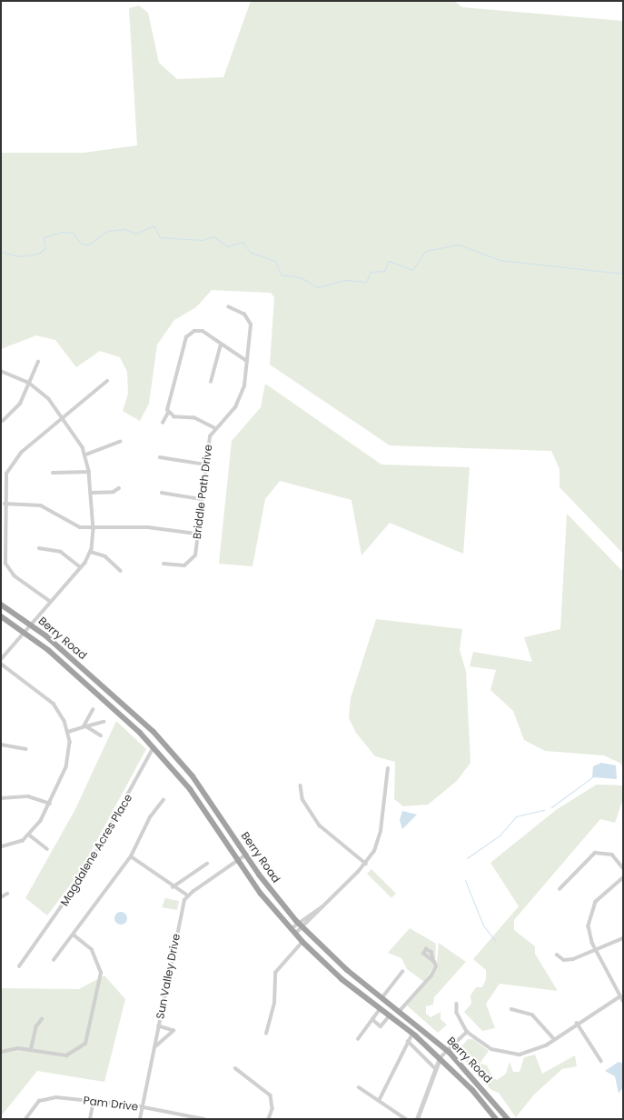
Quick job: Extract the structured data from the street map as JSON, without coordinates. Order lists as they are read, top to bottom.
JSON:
{
  "streets": {
    "highway": ["Berry Road"],
    "street": [
      "Briddle Path Drive",
      "Magdalene Acres Place",
      "Sun Valley Drive",
      "Pam Drive"
    ]
  },
  "crossings": [
    ["Berry Road", "Magdalene Acres Place"],
    ["Sun Valley Drive", "Pam Drive"]
  ]
}
